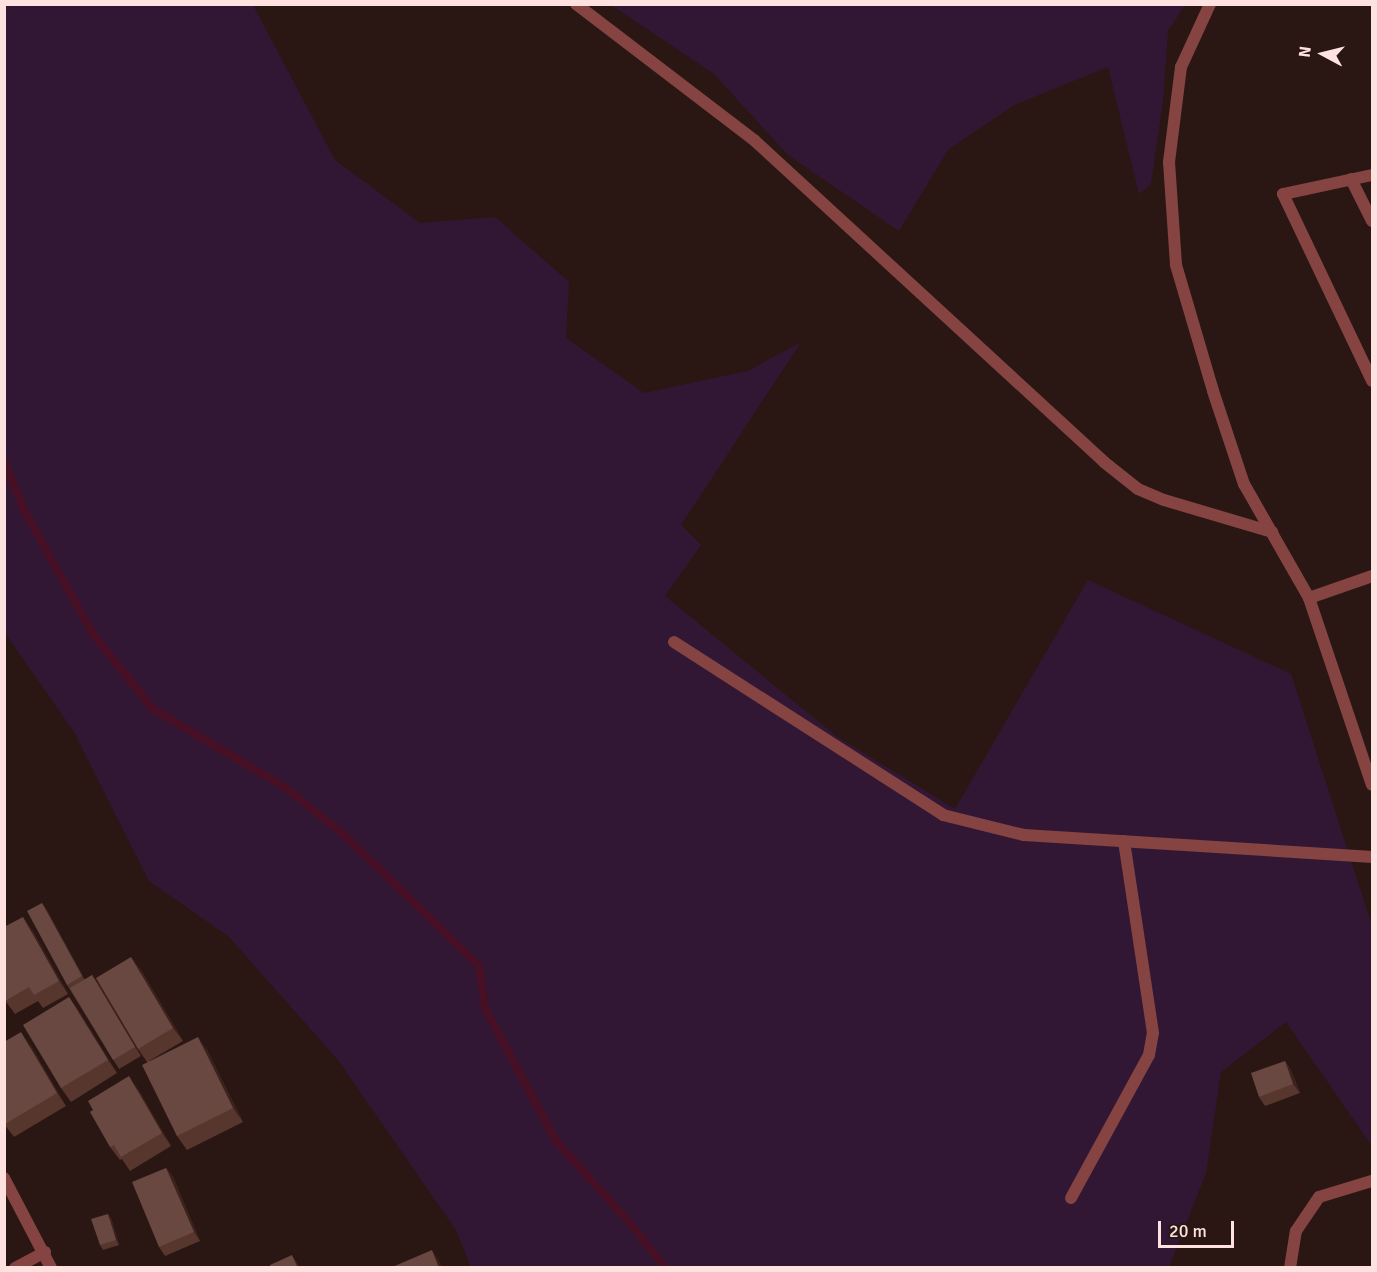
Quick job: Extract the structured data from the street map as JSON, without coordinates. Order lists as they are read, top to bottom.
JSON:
{
  "scale_bar": "20 m",
  "north": "left"
}
